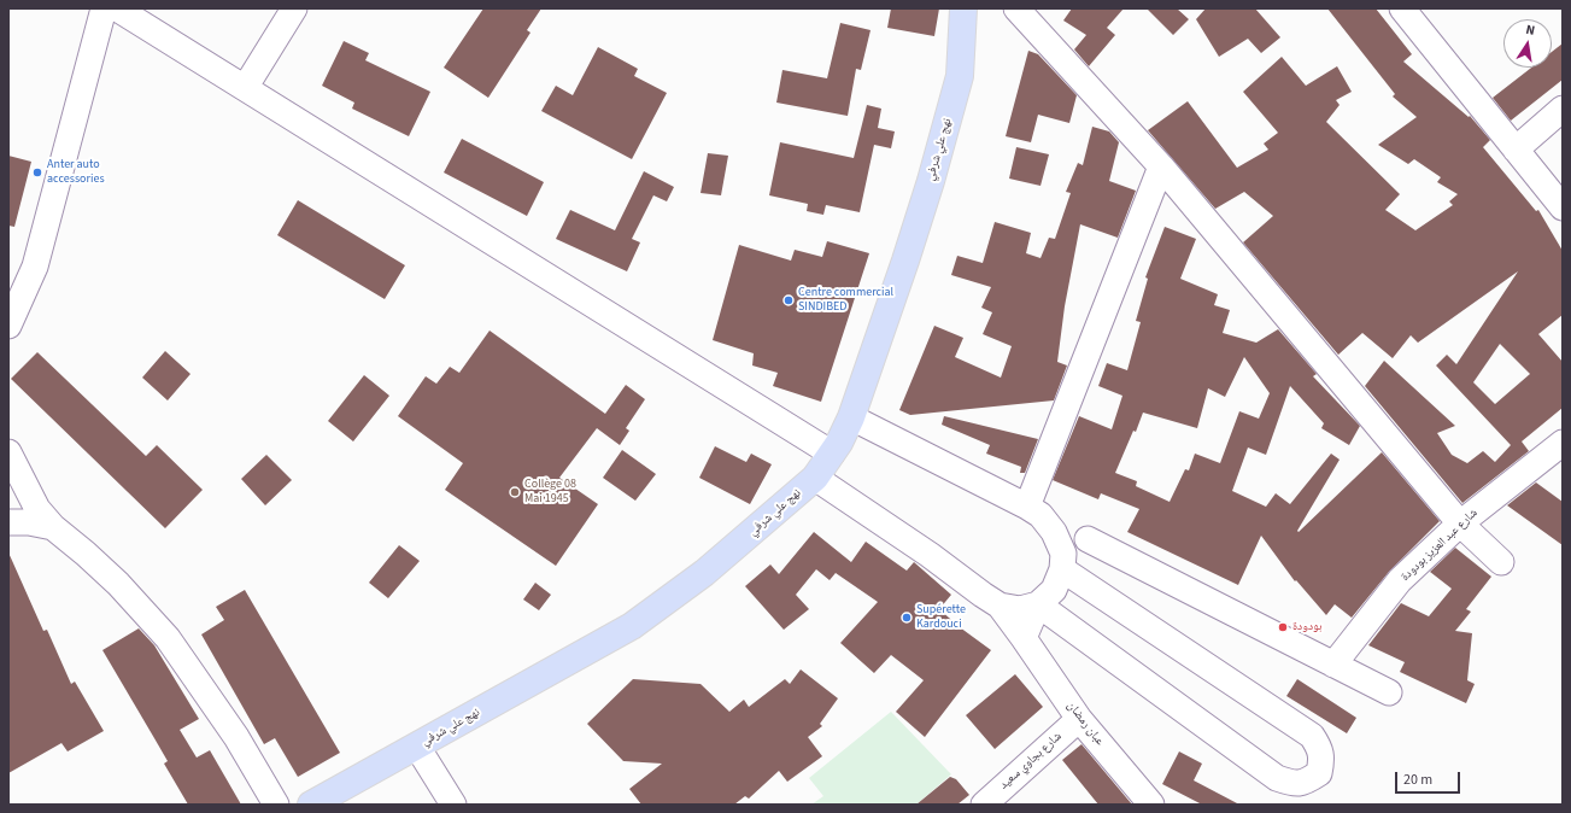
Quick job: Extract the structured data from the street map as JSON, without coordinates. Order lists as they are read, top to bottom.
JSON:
{
  "streets": {
    "main road": ["نهج علي شرفي"],
    "street": ["شارع عبد العزيز بودودة", "عبان رمضان", "شارع بجاوي سعيد"]
  },
  "crossings": [
    ["عبان رمضان", "شارع بجاوي سعيد"]
  ],
  "places": [
    "Anter auto accessories",
    "Centre commercial SINDIBED",
    "Collège 08 Mai 1945",
    "Supérette Kardouci",
    "بودودة"
  ],
  "scale_bar": "20 m",
  "north": "top"
}
